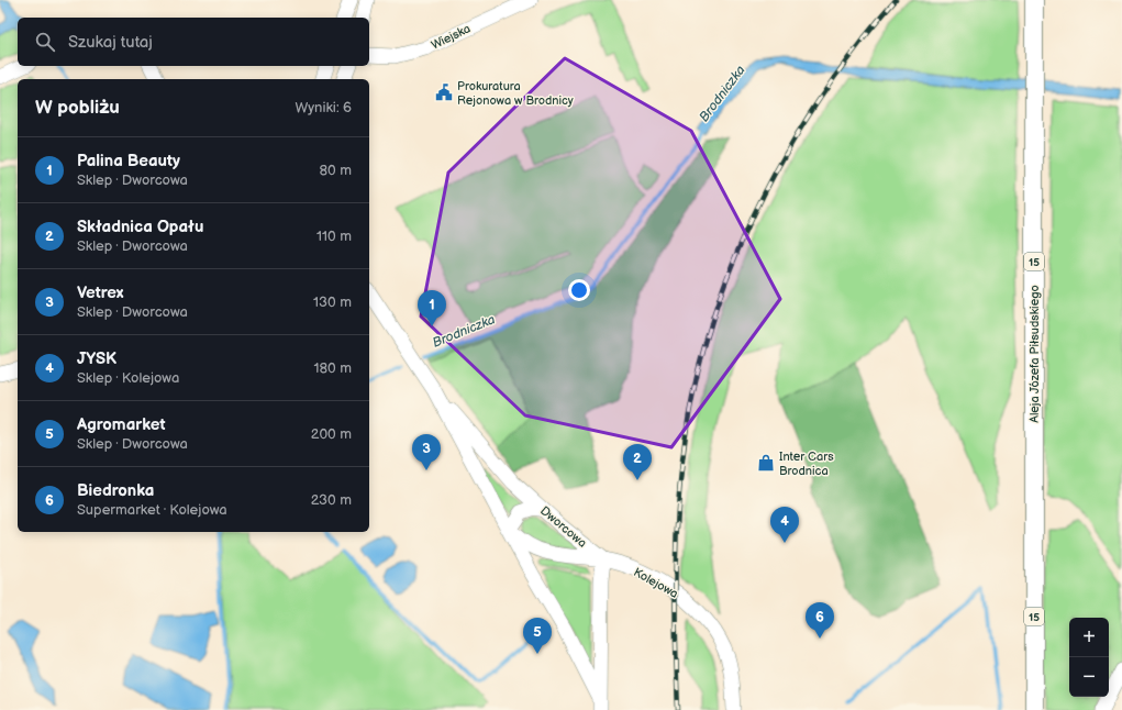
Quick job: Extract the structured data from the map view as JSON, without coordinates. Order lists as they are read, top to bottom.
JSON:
{
  "streets": {
    "main road": ["15", "Aleja Józefa Piłsudskiego"],
    "street": ["Wiejska", "Dworcowa", "Kolejowa"]
  },
  "crossings": [
    ["Dworcowa", "Kolejowa"]
  ],
  "water": ["Brodniczka"],
  "places": {
    "public building": ["Prokuratura Rejonowa w Brodnicy"],
    "shop": ["Inter Cars Brodnica"]
  },
  "page": {
    "search": "Szukaj tutaj",
    "heading": ["W pobliżu", "Wyniki: 6"],
    "list": [
      {
        "mark": "1",
        "name": "Palina Beauty",
        "note": "Sklep · Dworcowa",
        "value": "80 m"
      },
      {
        "mark": "2",
        "name": "Składnica Opału",
        "note": "Sklep · Dworcowa",
        "value": "110 m"
      },
      {
        "mark": "3",
        "name": "Vetrex",
        "note": "Sklep · Dworcowa",
        "value": "130 m"
      },
      {
        "mark": "4",
        "name": "JYSK",
        "note": "Sklep · Kolejowa",
        "value": "180 m"
      },
      {
        "mark": "5",
        "name": "Agromarket",
        "note": "Sklep · Dworcowa",
        "value": "200 m"
      },
      {
        "mark": "6",
        "name": "Biedronka",
        "note": "Supermarket · Kolejowa",
        "value": "230 m"
      }
    ],
    "pins": [
      "1",
      "3",
      "2",
      "4",
      "6",
      "5"
    ],
    "map_buttons": ["+", "−"]
  }
}
